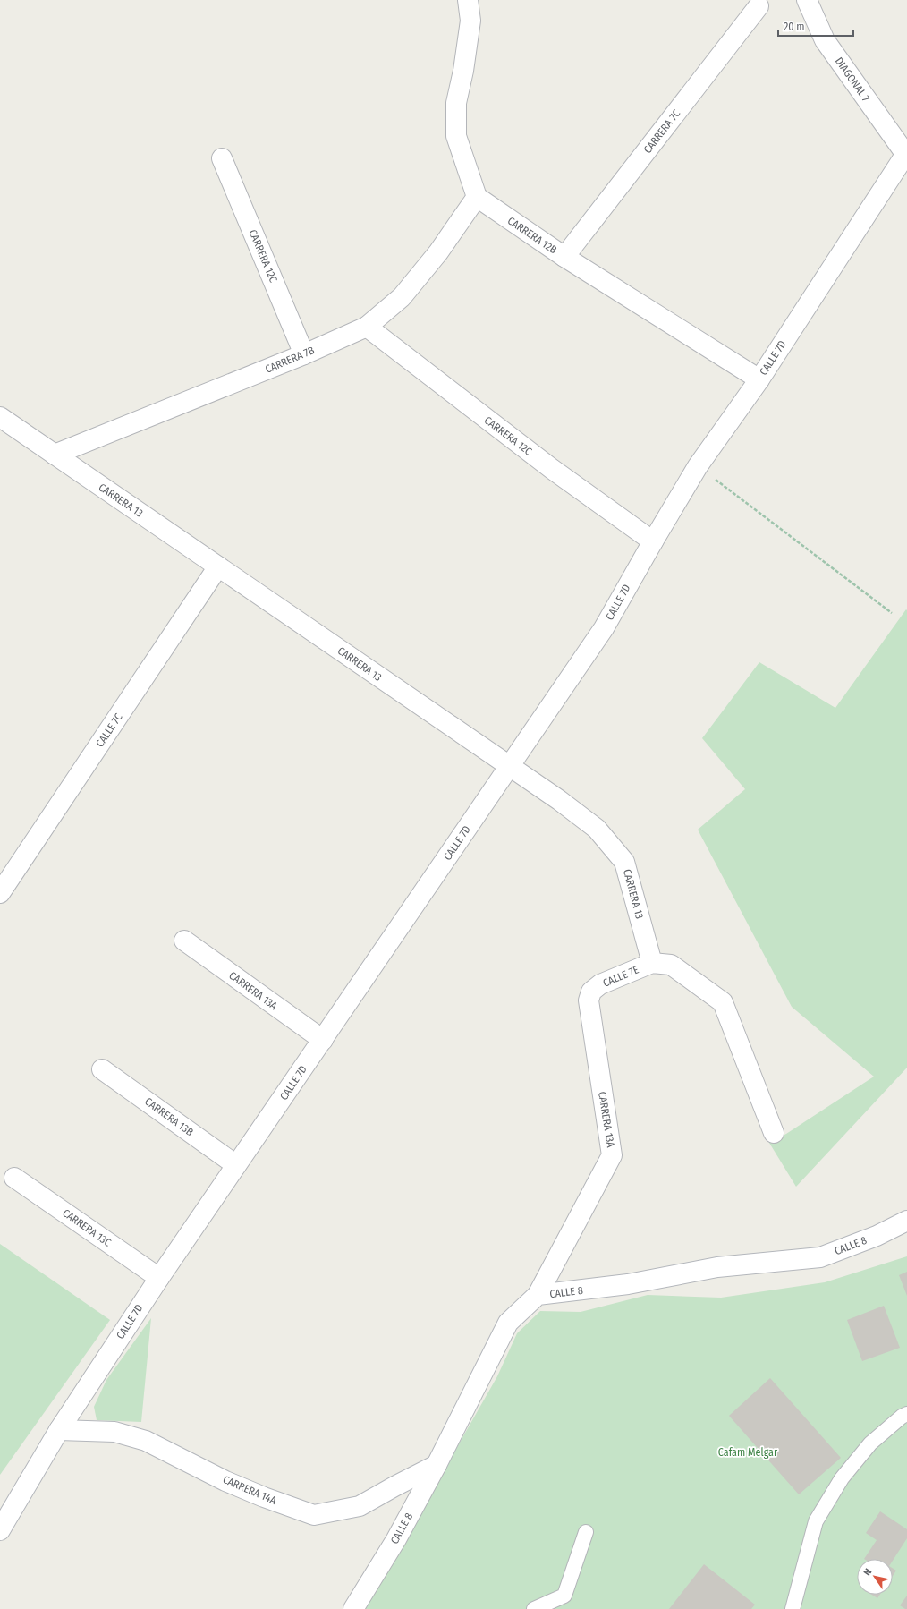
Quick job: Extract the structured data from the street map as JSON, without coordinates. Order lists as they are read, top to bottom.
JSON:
{
  "streets": {
    "street": [
      "DIAGONAL 7",
      "CARRERA 7C",
      "CARRERA 12B",
      "CARRERA 12C",
      "CALLE 7D",
      "CARRERA 7B",
      "CARRERA 13",
      "CALLE 7C",
      "CALLE 7E",
      "CARRERA 13A",
      "CARRERA 13B",
      "CARRERA 13C",
      "CALLE 8",
      "CARRERA 14A"
    ]
  },
  "crossings": [
    ["DIAGONAL 7", "CALLE 7D"],
    ["CARRERA 7C", "CARRERA 12B"],
    ["CARRERA 12B", "CALLE 7D"],
    ["CARRERA 12B", "CARRERA 7B"],
    ["CARRERA 12C", "CALLE 7D"],
    ["CARRERA 12C", "CARRERA 7B"],
    ["CALLE 7D", "CARRERA 13"],
    ["CALLE 7D", "CARRERA 13A"],
    ["CALLE 7D", "CARRERA 13B"],
    ["CALLE 7D", "CARRERA 13C"],
    ["CALLE 7D", "CARRERA 14A"],
    ["CARRERA 7B", "CARRERA 13"],
    ["CARRERA 13", "CALLE 7C"],
    ["CARRERA 13", "CALLE 7E"],
    ["CALLE 7E", "CARRERA 13A"],
    ["CARRERA 13A", "CALLE 8"],
    ["CALLE 8", "CARRERA 14A"]
  ],
  "parks": ["Cafam Melgar"],
  "scale_bar": "20 m",
  "north": "top left"
}
